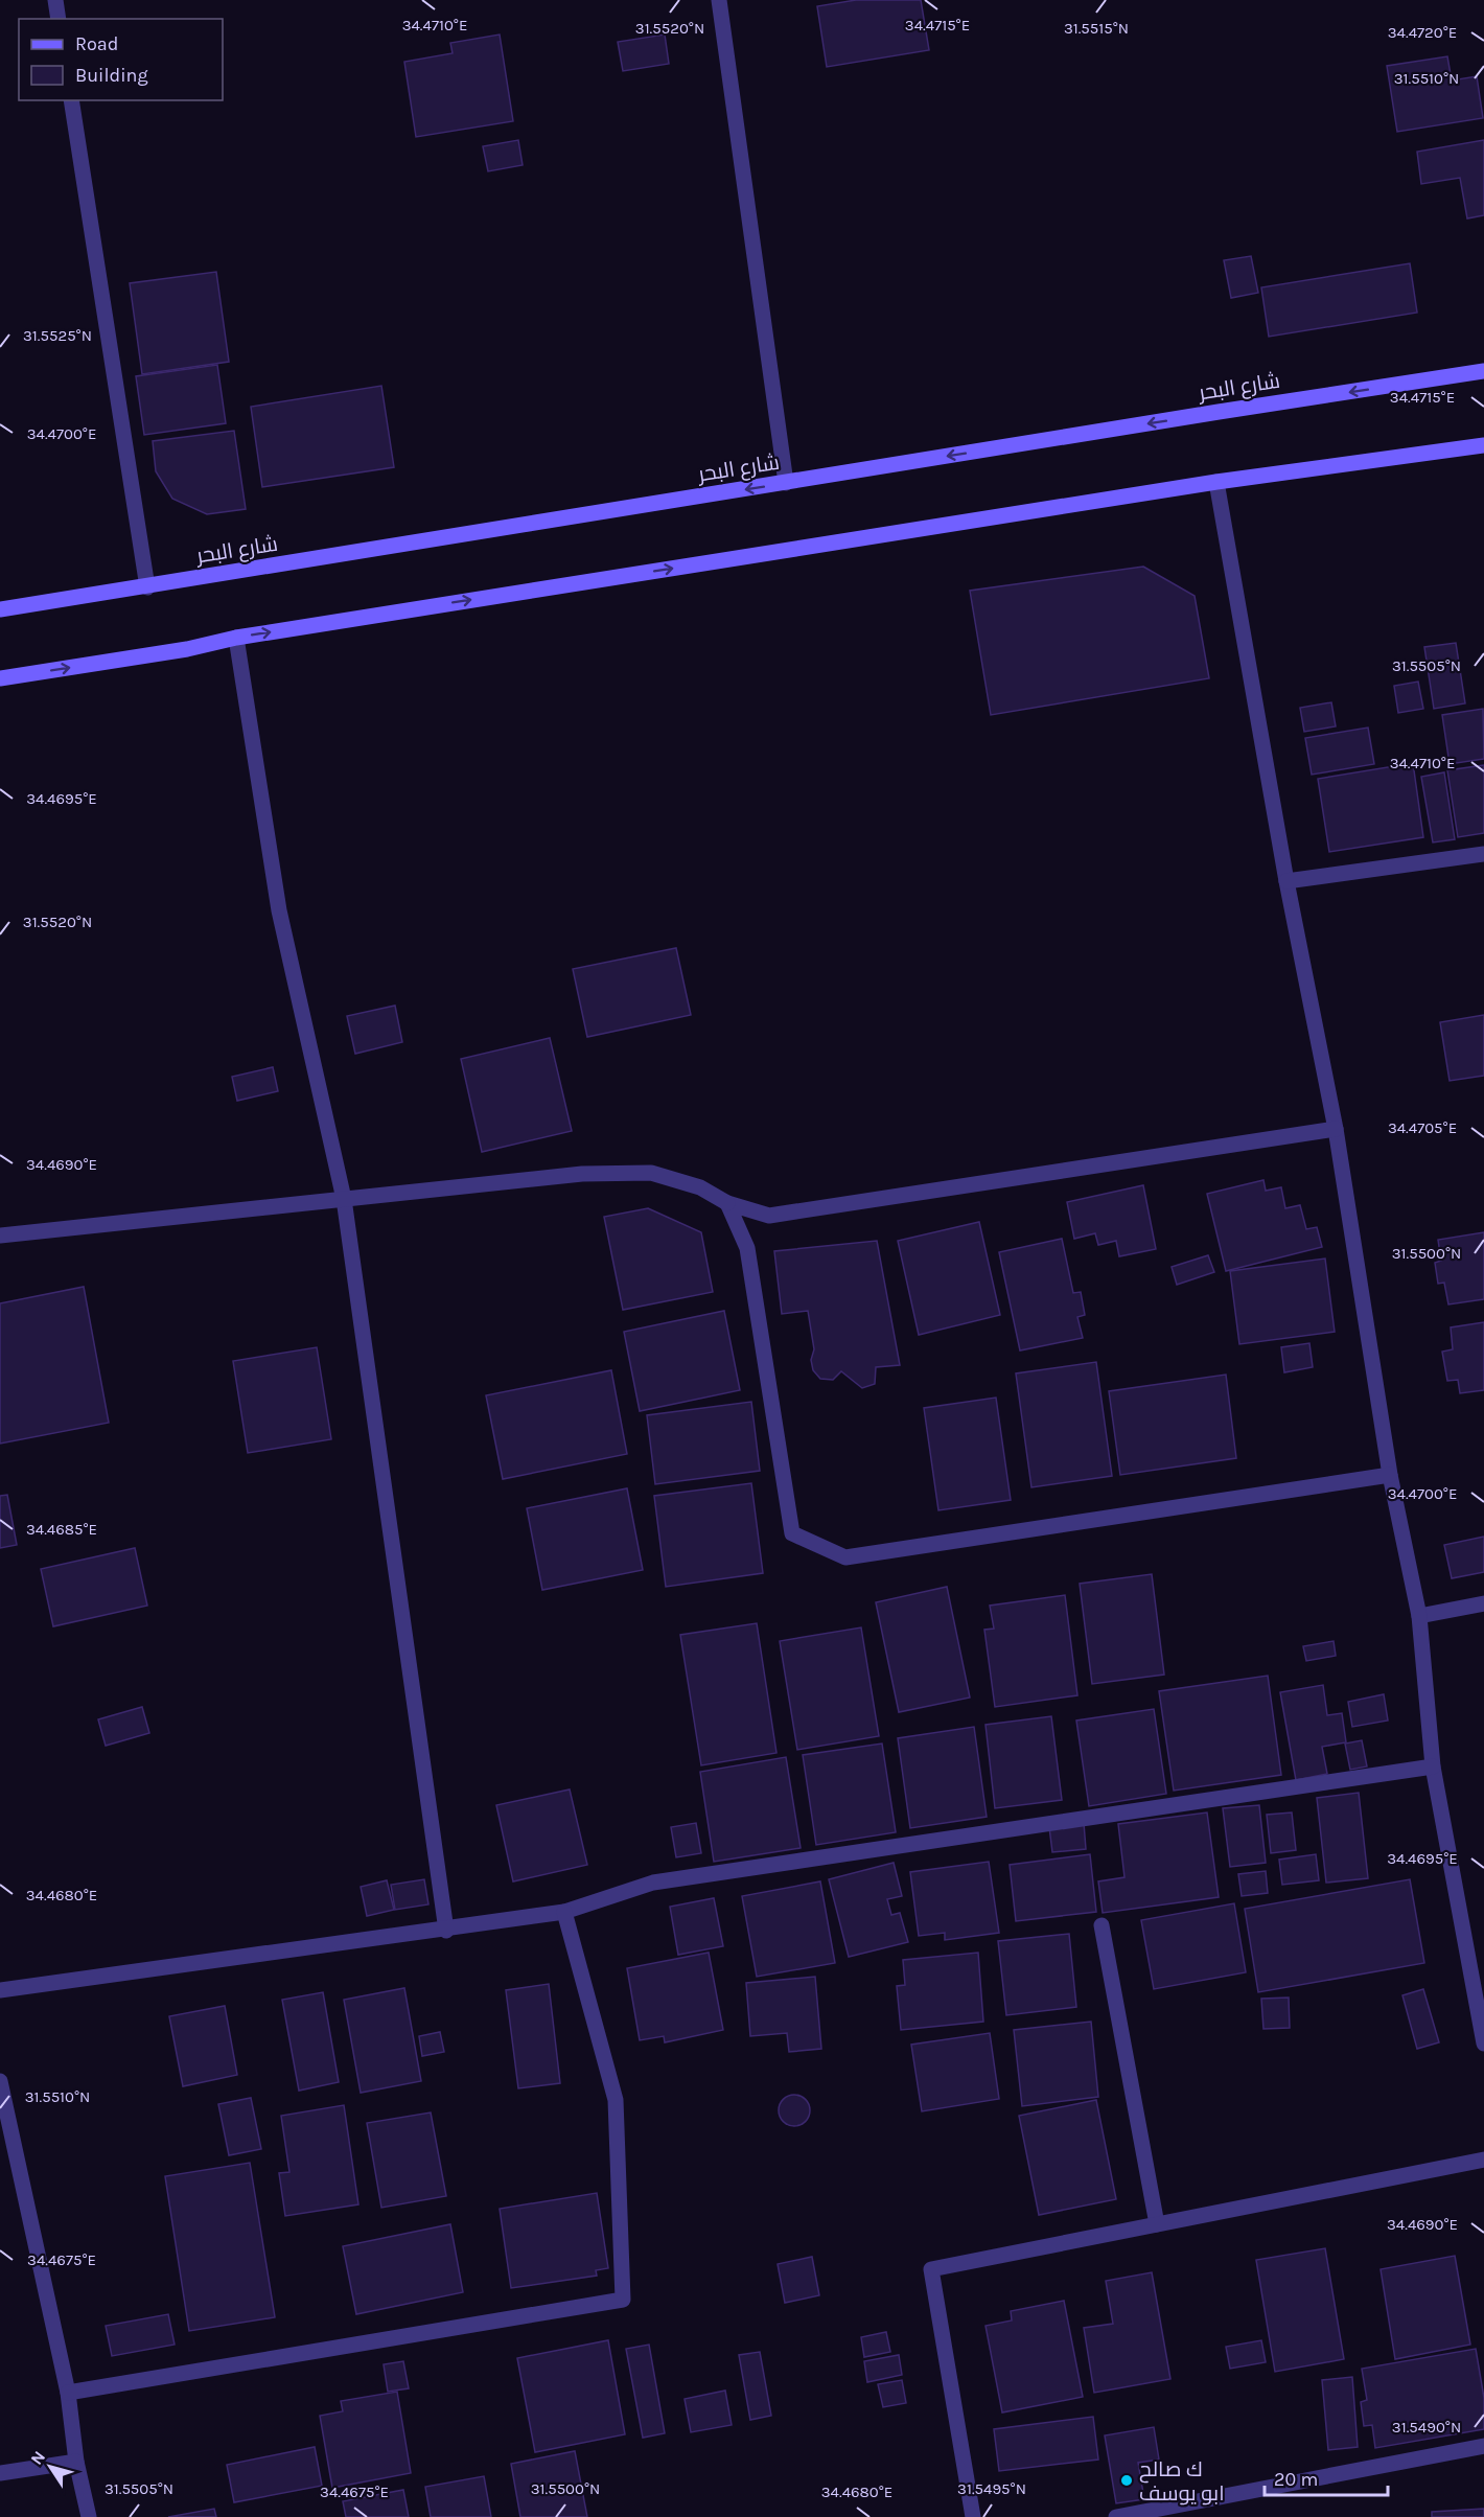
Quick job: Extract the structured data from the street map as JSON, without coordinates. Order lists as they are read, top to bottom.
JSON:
{
  "streets": {
    "main road": ["شارع البحر"]
  },
  "places": ["ك صالح ابو يوسف"],
  "legend": ["Road", "Building"],
  "scale_bar": "20 m",
  "north": "top left",
  "coordinates": [
    "34.4715°E",
    "34.4710°E",
    "31.5520°N",
    "31.5515°N",
    "34.4720°E",
    "31.5510°N",
    "31.5525°N",
    "34.4700°E",
    "31.5505°N",
    "34.4695°E",
    "34.4705°E",
    "34.4690°E",
    "31.5500°N",
    "34.4685°E",
    "34.4680°E",
    "34.4675°E",
    "31.5490°N",
    "31.5495°N"
  ]
}
